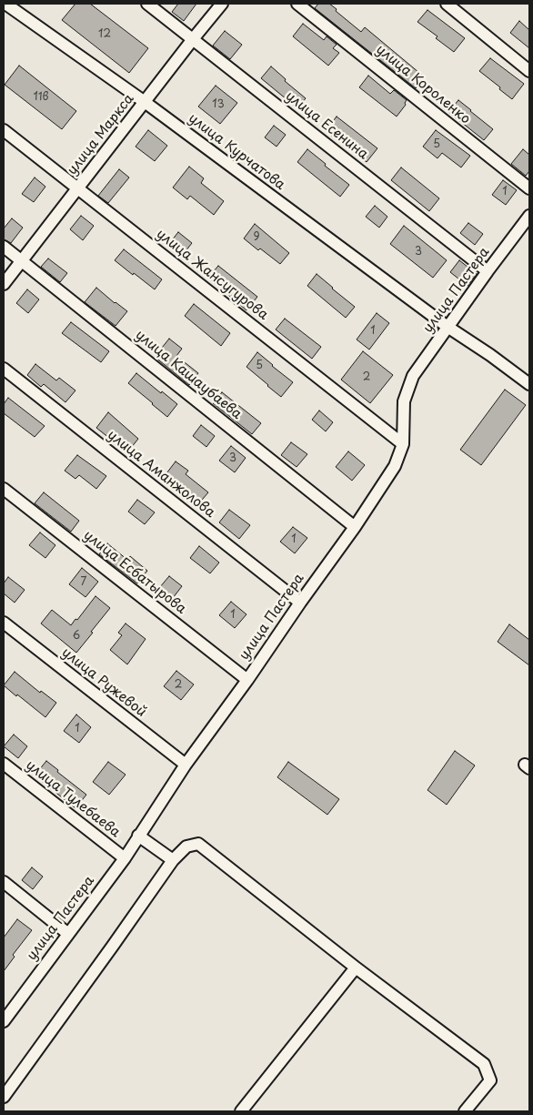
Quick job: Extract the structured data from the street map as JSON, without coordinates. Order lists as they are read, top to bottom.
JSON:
{
  "streets": {
    "street": [
      "улица Короленко",
      "улица Есенина",
      "улица Маркса",
      "улица Курчатова",
      "улица Жансугурова",
      "улица Пастера",
      "улица Кашаубаева",
      "улица Аманжолова",
      "улица Есбатырова",
      "улица Ружевой",
      "улица Тулебаева"
    ]
  },
  "crossings": [
    ["улица Есенина", "улица Маркса"],
    ["улица Есенина", "улица Пастера"],
    ["улица Маркса", "улица Курчатова"],
    ["улица Маркса", "улица Жансугурова"],
    ["улица Маркса", "улица Кашаубаева"],
    ["улица Курчатова", "улица Пастера"],
    ["улица Жансугурова", "улица Пастера"],
    ["улица Пастера", "улица Кашаубаева"],
    ["улица Пастера", "улица Аманжолова"],
    ["улица Пастера", "улица Есбатырова"],
    ["улица Пастера", "улица Ружевой"],
    ["улица Пастера", "улица Тулебаева"]
  ],
  "house_numbers": [
    "12",
    "11в",
    "13",
    "5",
    "1",
    "9",
    "3",
    "1",
    "5",
    "2",
    "3",
    "1",
    "7",
    "1",
    "6",
    "2",
    "1"
  ]
}
